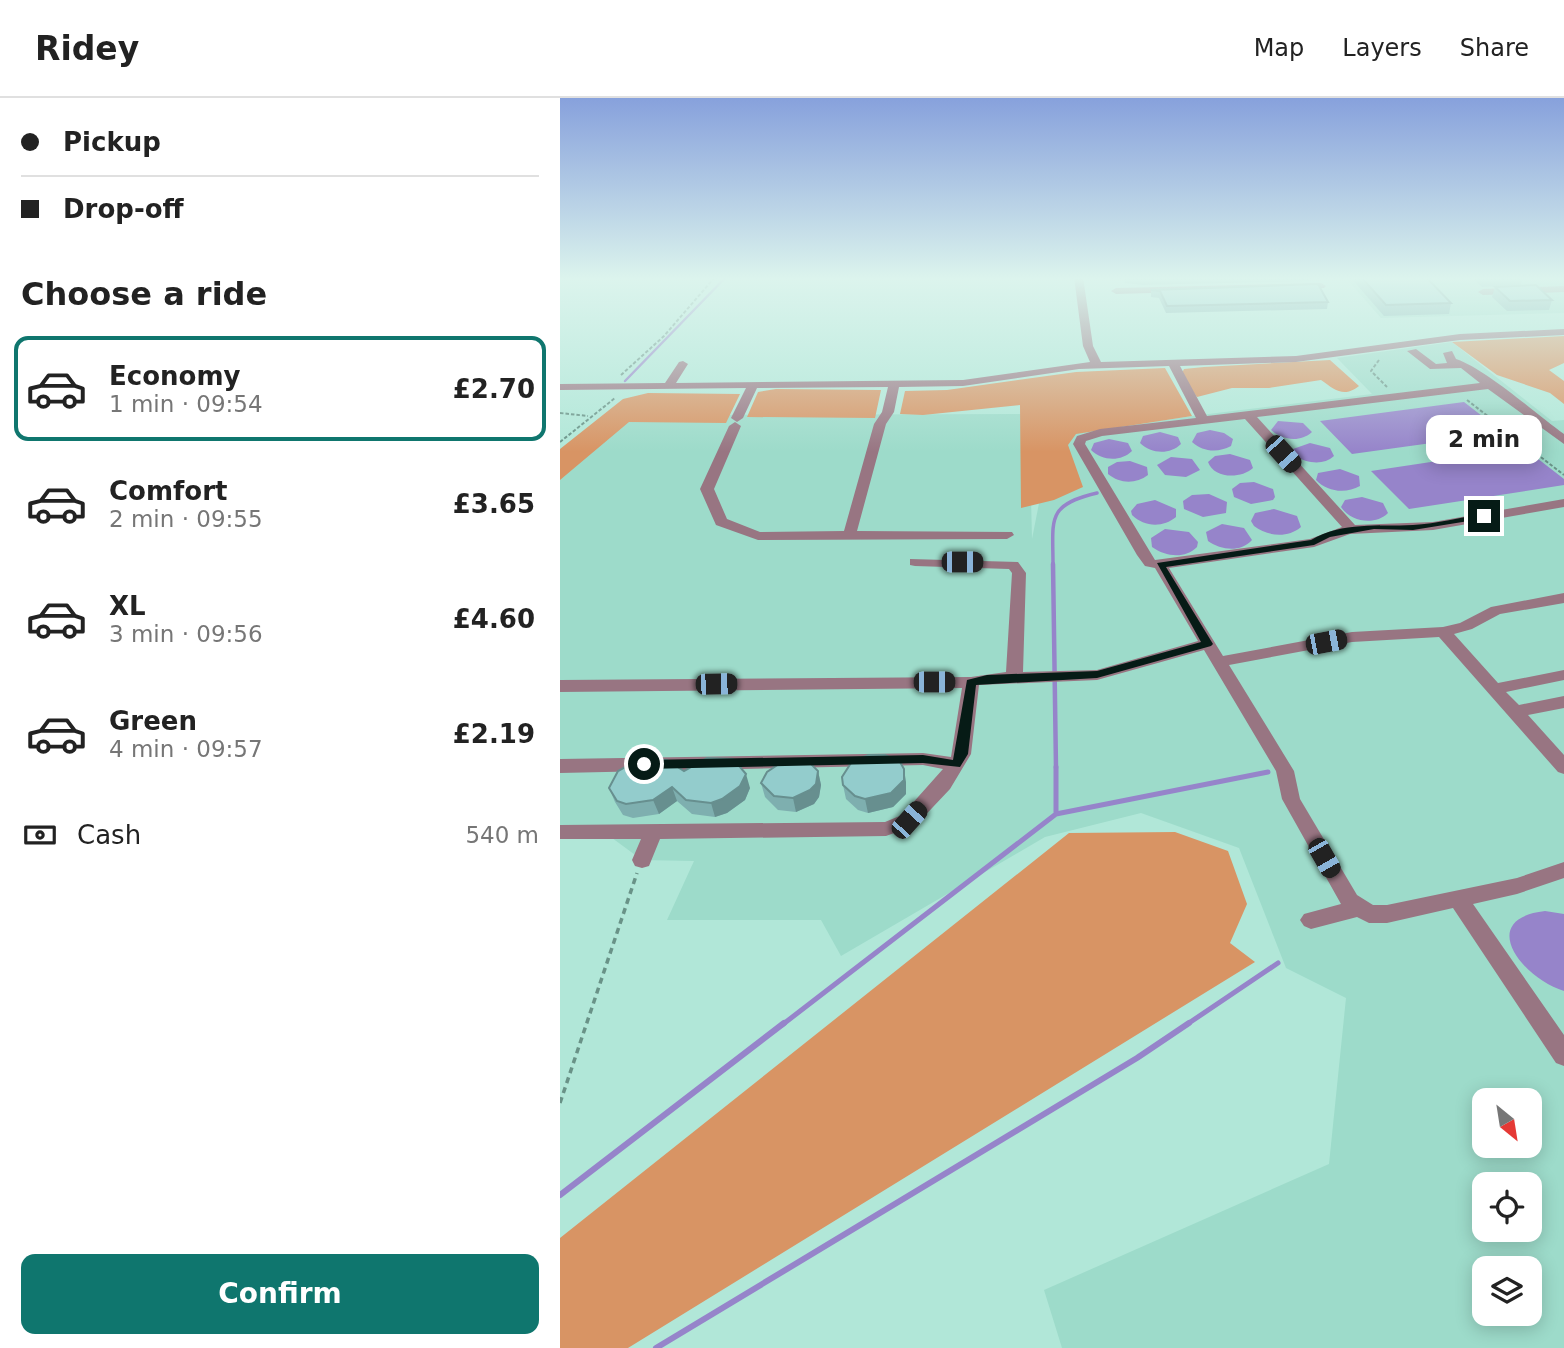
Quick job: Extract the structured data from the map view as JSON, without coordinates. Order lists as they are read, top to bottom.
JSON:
{
  "north": "bottom right",
  "page": {
    "header": "Ridey",
    "nav": ["Map", "Layers", "Share"],
    "banner": ["Pickup", "Drop-off"],
    "heading": "Choose a ride",
    "list": [
      {
        "name": "Economy",
        "note": "1 min · 09:54",
        "value": "£2.70"
      },
      {
        "name": "Comfort",
        "note": "2 min · 09:55",
        "value": "£3.65"
      },
      {
        "name": "XL",
        "note": "3 min · 09:56",
        "value": "£4.60"
      },
      {
        "name": "Green",
        "note": "4 min · 09:57",
        "value": "£2.19"
      }
    ],
    "bubble": "2 min",
    "pay": ["Cash", "540 m"],
    "buttons": "Confirm"
  }
}
